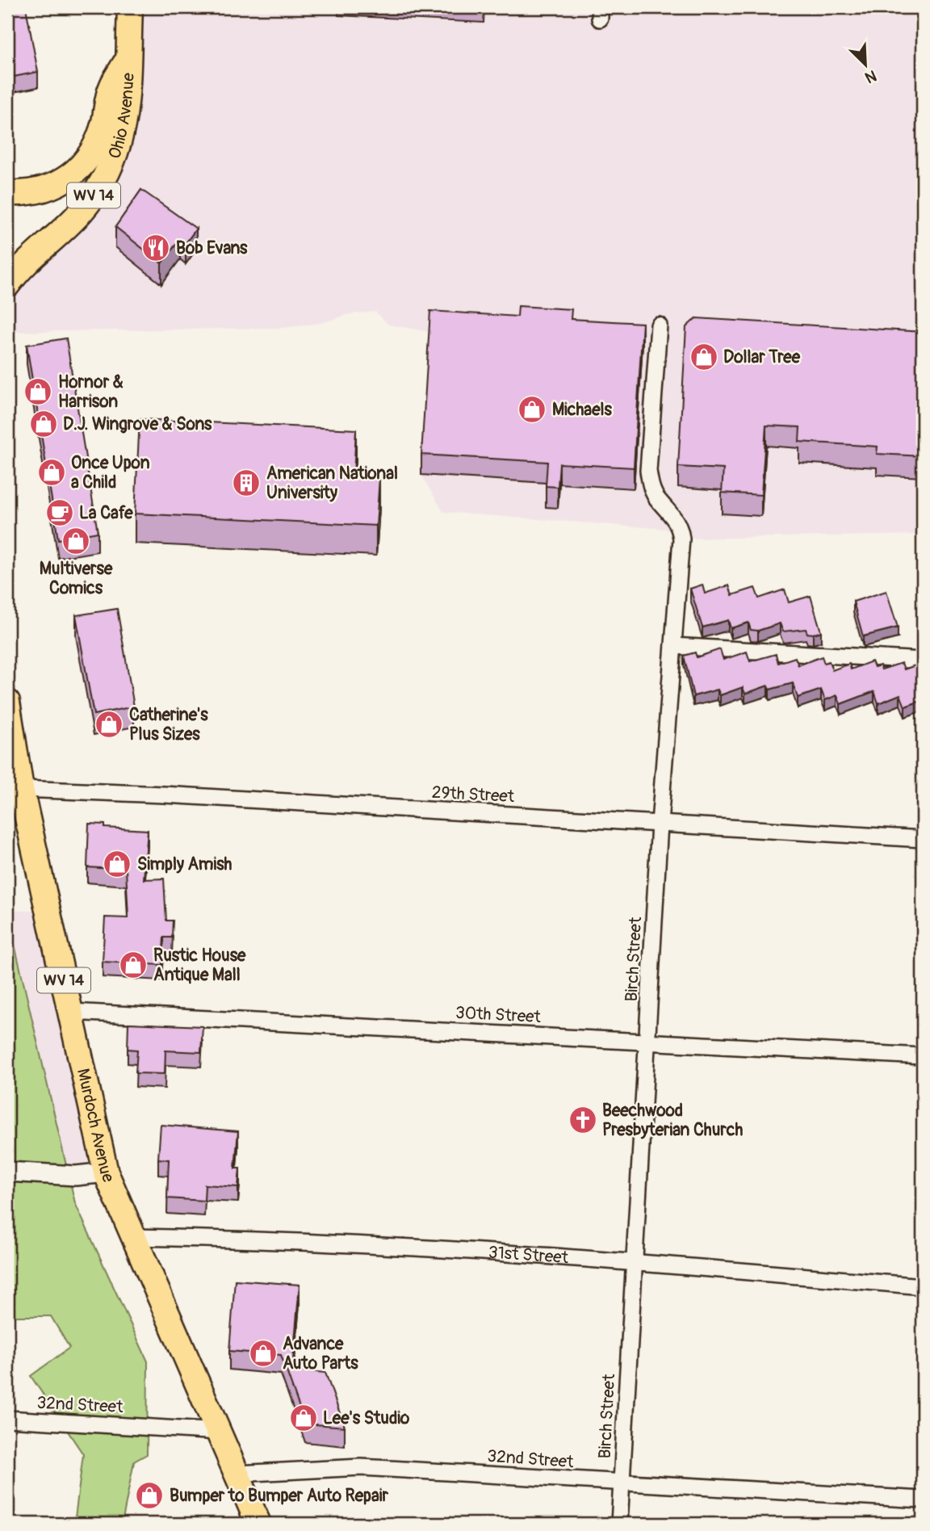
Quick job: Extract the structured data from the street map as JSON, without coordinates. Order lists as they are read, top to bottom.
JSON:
{
  "streets": {
    "main road": ["Ohio Avenue", "WV 14", "Murdoch Avenue"],
    "street": [
      "29th Street",
      "Birch Street",
      "30th Street",
      "31st Street",
      "32nd Street"
    ]
  },
  "crossings": [
    ["29th Street", "Birch Street"],
    ["29th Street", "Murdoch Avenue"],
    ["Birch Street", "30th Street"],
    ["Birch Street", "31st Street"],
    ["Birch Street", "32nd Street"],
    ["30th Street", "Murdoch Avenue"],
    ["Murdoch Avenue", "31st Street"],
    ["Murdoch Avenue", "32nd Street"]
  ],
  "places": {
    "restaurant": ["Bob Evans"],
    "shop": [
      "Dollar Tree",
      "Hornor & Harrison",
      "Michaels",
      "D.J. Wingrove & Sons",
      "Once Upon a Child",
      "Multiverse Comics",
      "Catherine's Plus Sizes",
      "Simply Amish",
      "Rustic House Antique Mall",
      "Advance Auto Parts",
      "Lee's Studio",
      "Bumper to Bumper Auto Repair"
    ],
    "building": ["American National University"],
    "cafe": ["La Cafe"],
    "church": ["Beechwood Presbyterian Church"]
  },
  "north": "bottom right"
}
